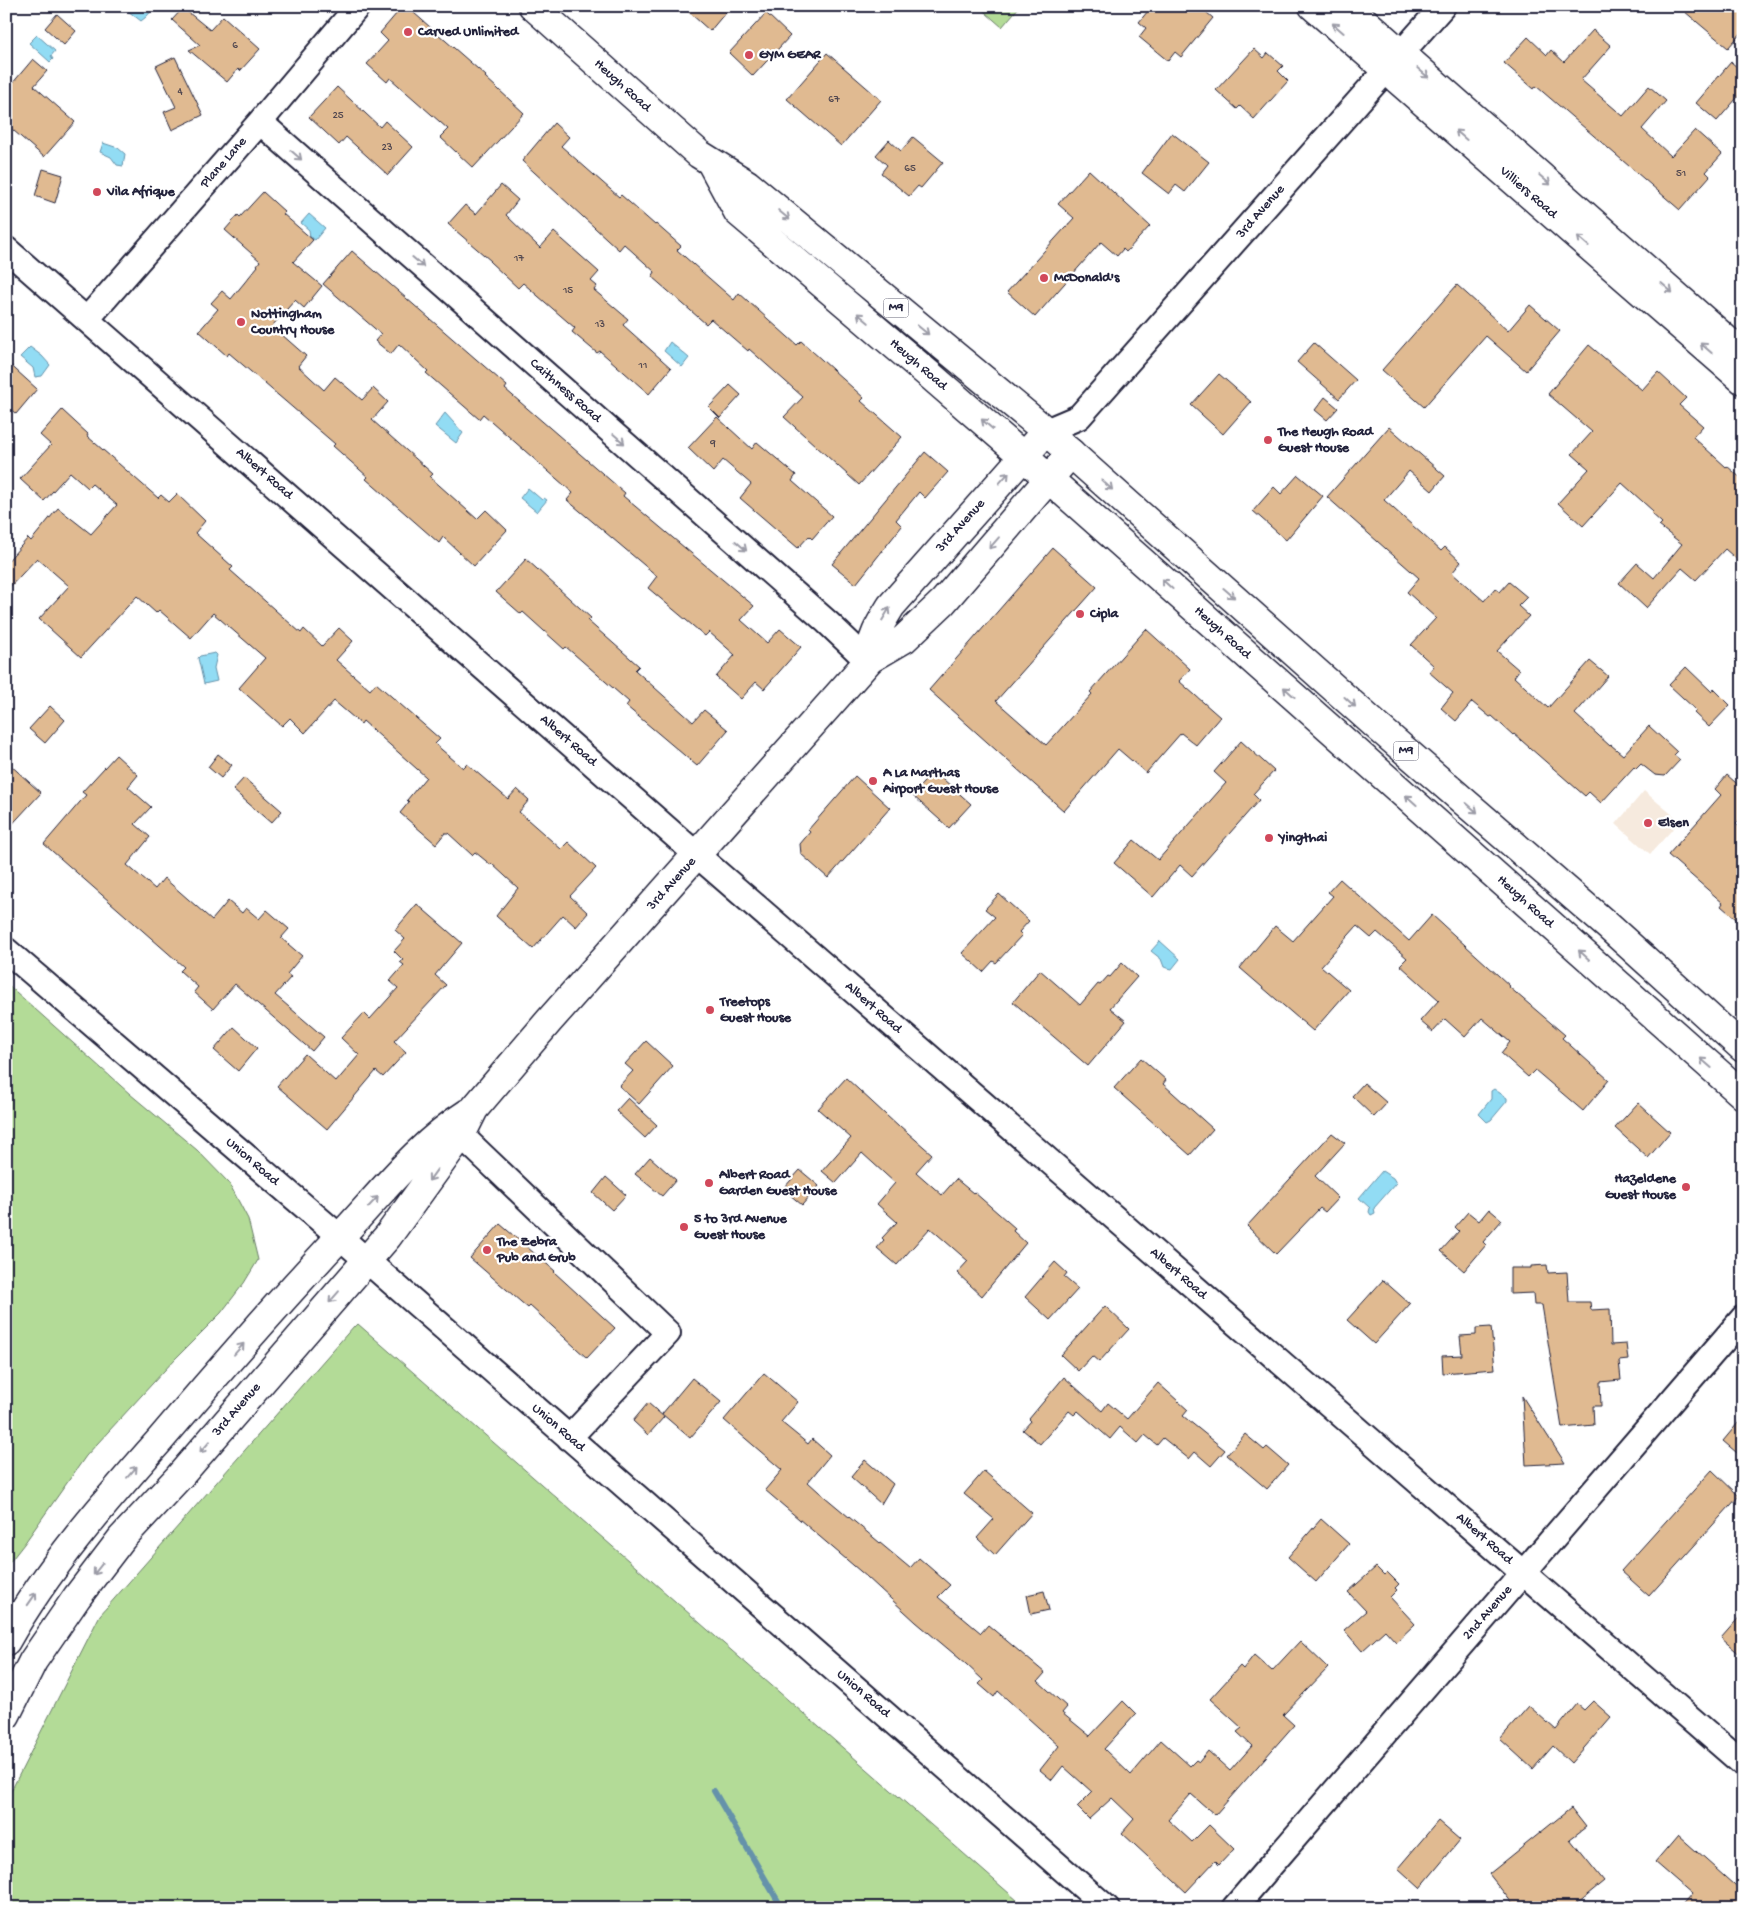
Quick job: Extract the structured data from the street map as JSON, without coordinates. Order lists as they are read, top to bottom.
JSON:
{
  "streets": {
    "street": [
      "Heugh Road",
      "Plane Lane",
      "Villiers Road",
      "3rd Avenue",
      "M9",
      "Caithness Road",
      "Albert Road",
      "Union Road",
      "2nd Avenue"
    ]
  },
  "crossings": [
    ["Heugh Road", "3rd Avenue"],
    ["Plane Lane", "Caithness Road"],
    ["Plane Lane", "Albert Road"],
    ["Villiers Road", "3rd Avenue"],
    ["3rd Avenue", "Caithness Road"],
    ["3rd Avenue", "Albert Road"],
    ["3rd Avenue", "Union Road"],
    ["Albert Road", "2nd Avenue"]
  ],
  "one_way": ["Caithness Road"],
  "places": [
    "Carved Unlimited",
    "GYM GEAR",
    "Vila Afrique",
    "McDonald's",
    "Nottingham Country House",
    "The Heugh Road Guest House",
    "Cipla",
    "A La Marthas Airport Guest House",
    "Elsen",
    "Yingthai",
    "Treetops Guest House",
    "Albert Road Garden Guest House",
    "Hazeldene Guest House",
    "5 to 3rd Avenue Guest House",
    "The Zebra Pub and Grub"
  ],
  "house_numbers": [
    "6",
    "4",
    "67",
    "25",
    "23",
    "65",
    "51",
    "17",
    "15",
    "13",
    "11",
    "9"
  ]
}
